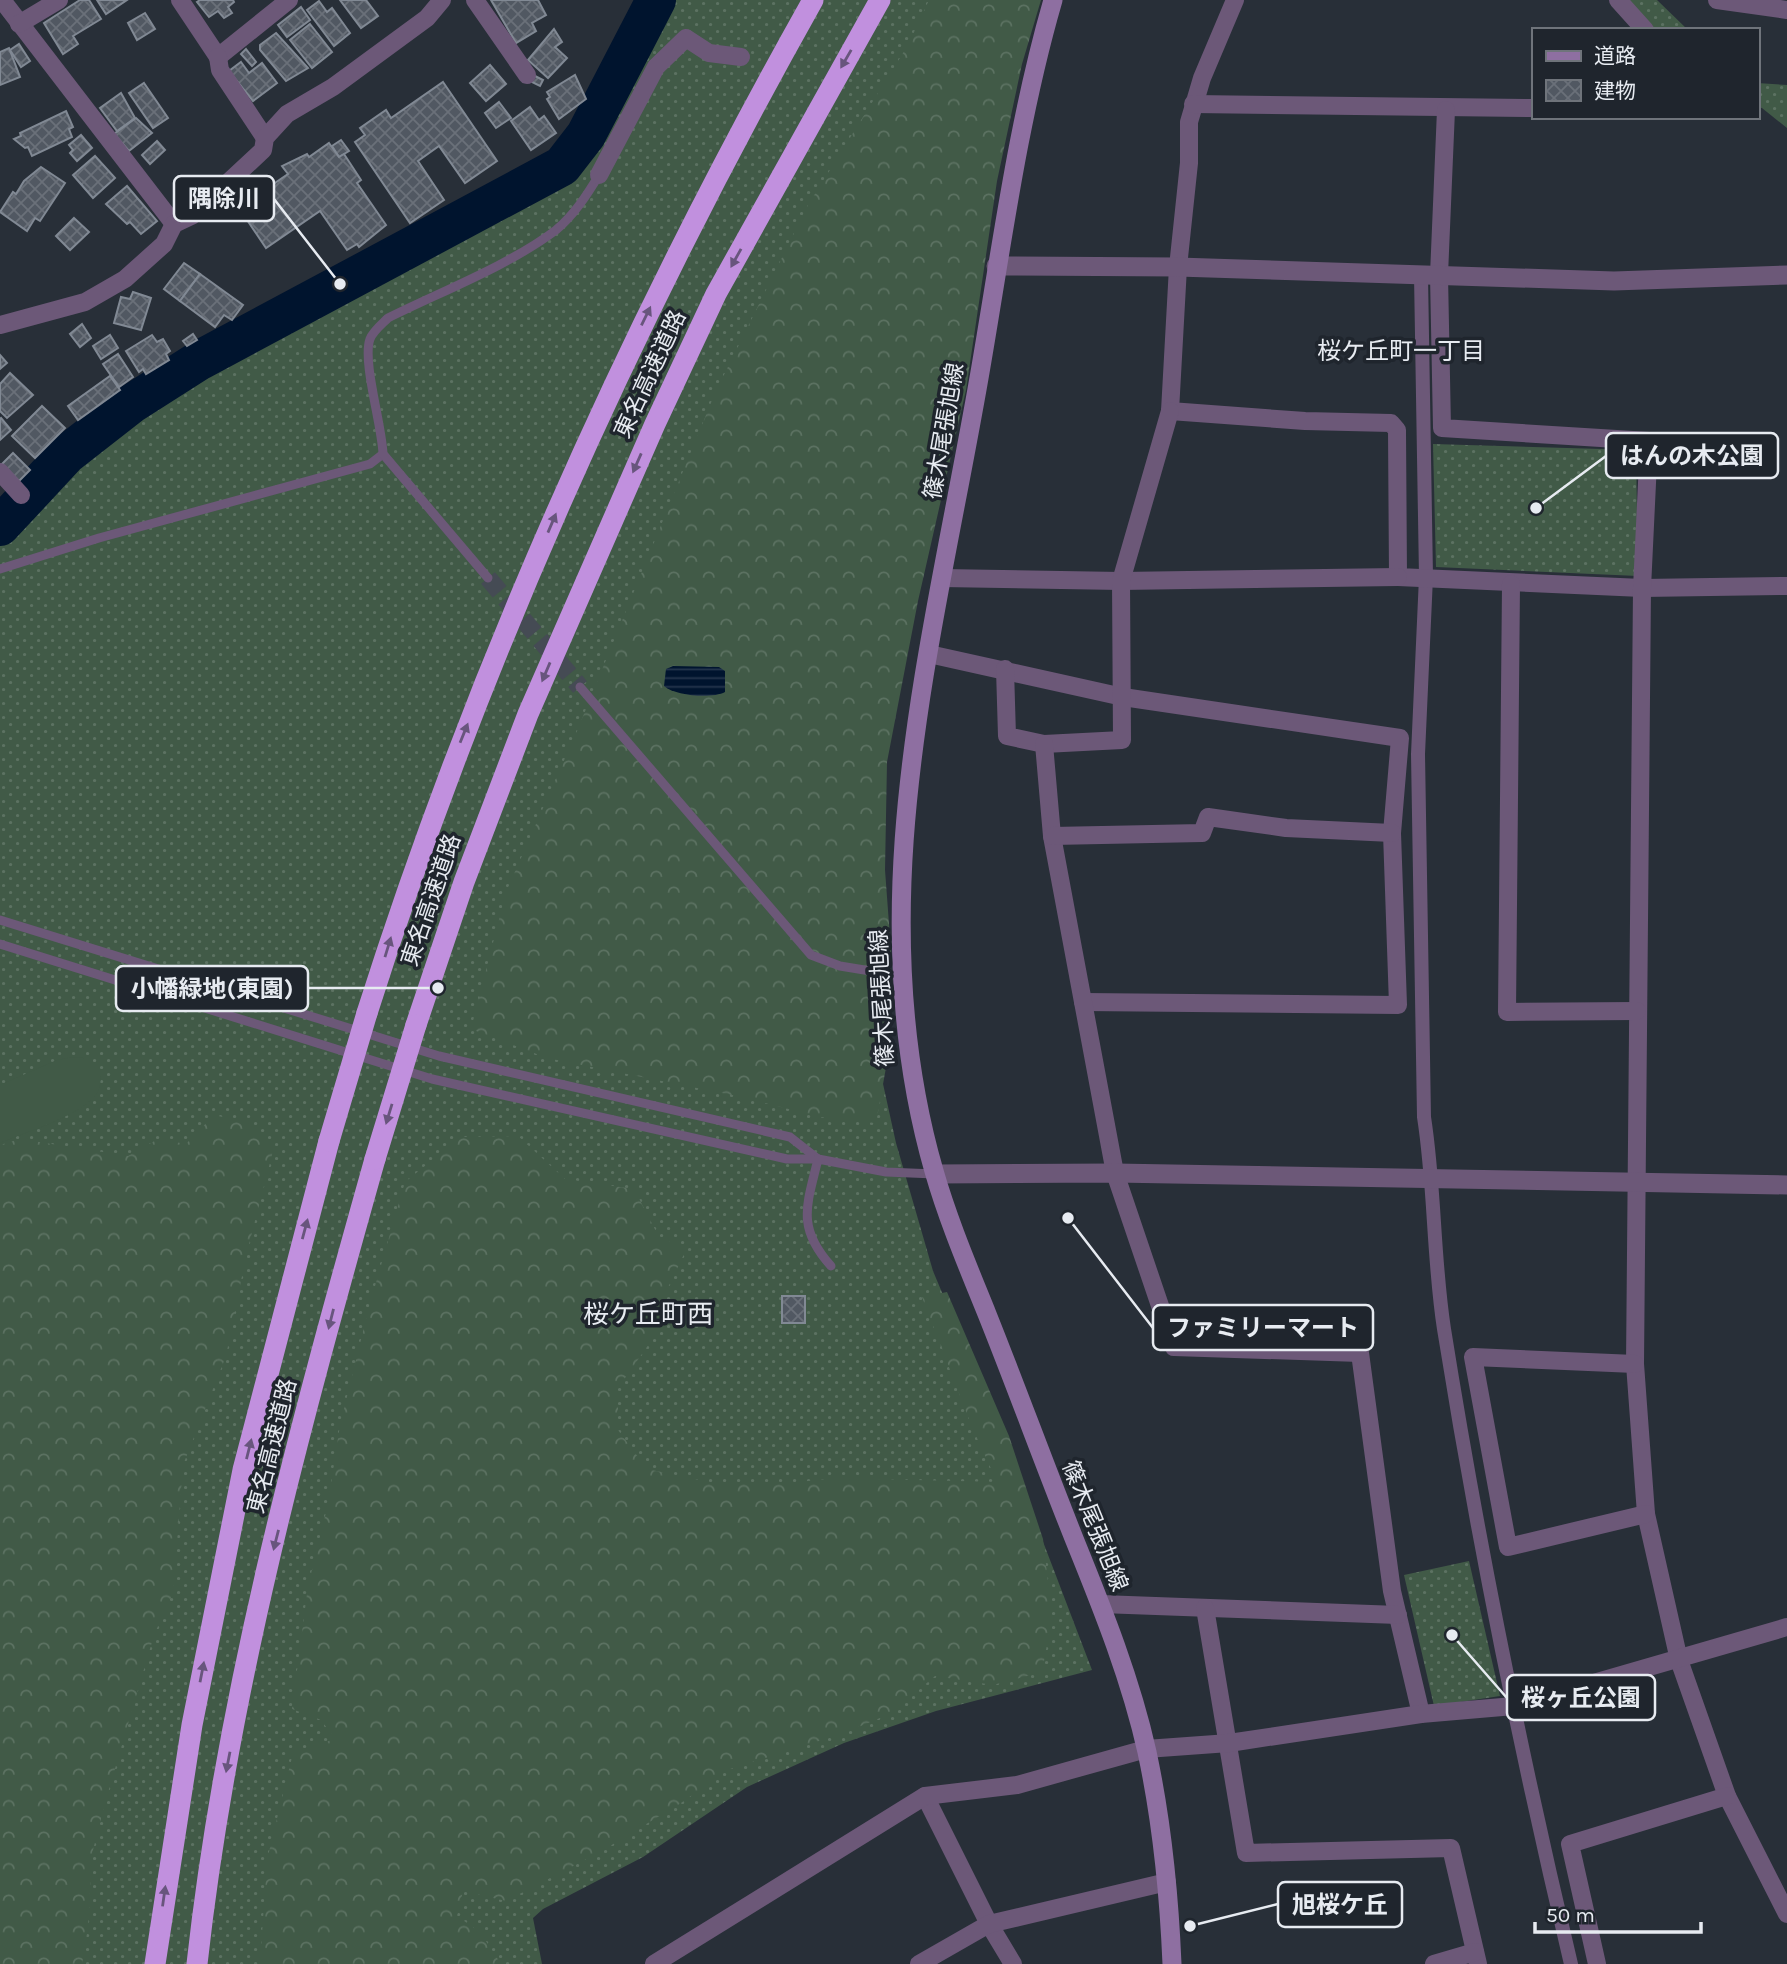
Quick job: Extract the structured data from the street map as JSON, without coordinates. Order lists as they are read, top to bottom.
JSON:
{
  "streets": {
    "highway": ["東名高速道路"],
    "main road": ["篠木尾張旭線"]
  },
  "districts": ["桜ケ丘町一丁目", "桜ケ丘町西"],
  "places": [
    "隅除川",
    "はんの木公園",
    "小幡緑地(東園)",
    "ファミリーマート",
    "桜ヶ丘公園",
    "旭桜ケ丘"
  ],
  "legend": ["道路", "建物"],
  "scale_bar": "50 m"
}
